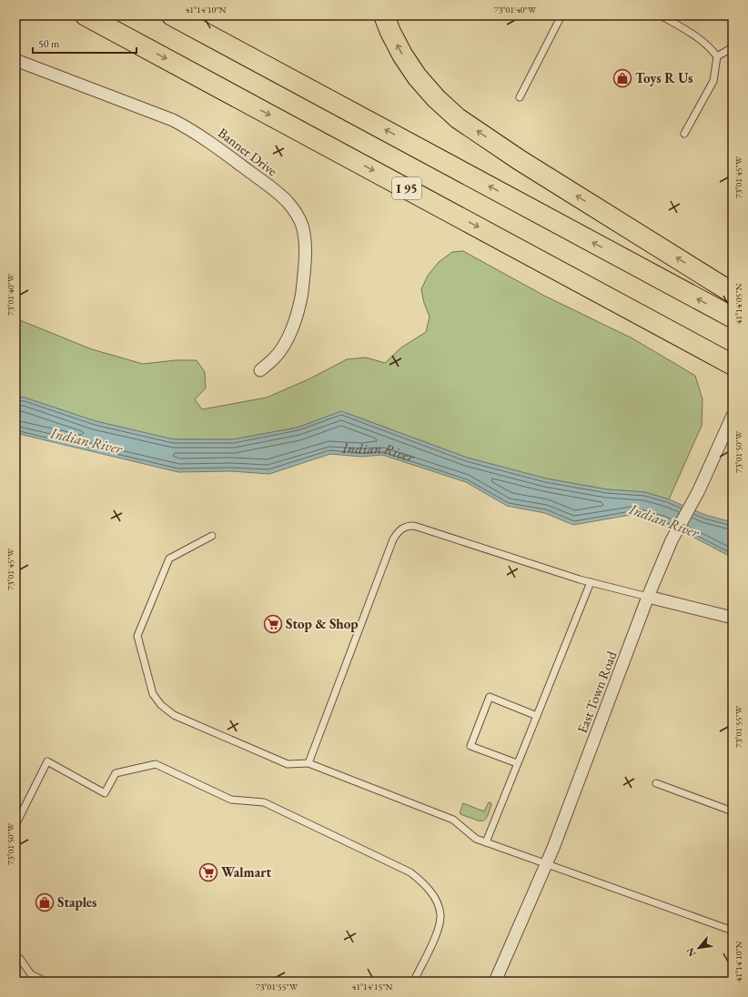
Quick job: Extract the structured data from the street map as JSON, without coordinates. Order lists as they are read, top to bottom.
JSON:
{
  "streets": {
    "highway": ["I 95"],
    "street": ["Banner Drive", "East Town Road"]
  },
  "water": ["Indian River"],
  "places": {
    "shop": ["Toys R Us", "Staples"],
    "supermarket": ["Stop & Shop", "Walmart"]
  },
  "scale_bar": "50 m",
  "north": "bottom left",
  "coordinates": [
    "41°14'10\"N",
    "73°01'40\"W",
    "73°01'45\"W",
    "41°14'05\"N",
    "73°01'50\"W",
    "73°01'55\"W",
    "41°14'15\"N"
  ]
}
